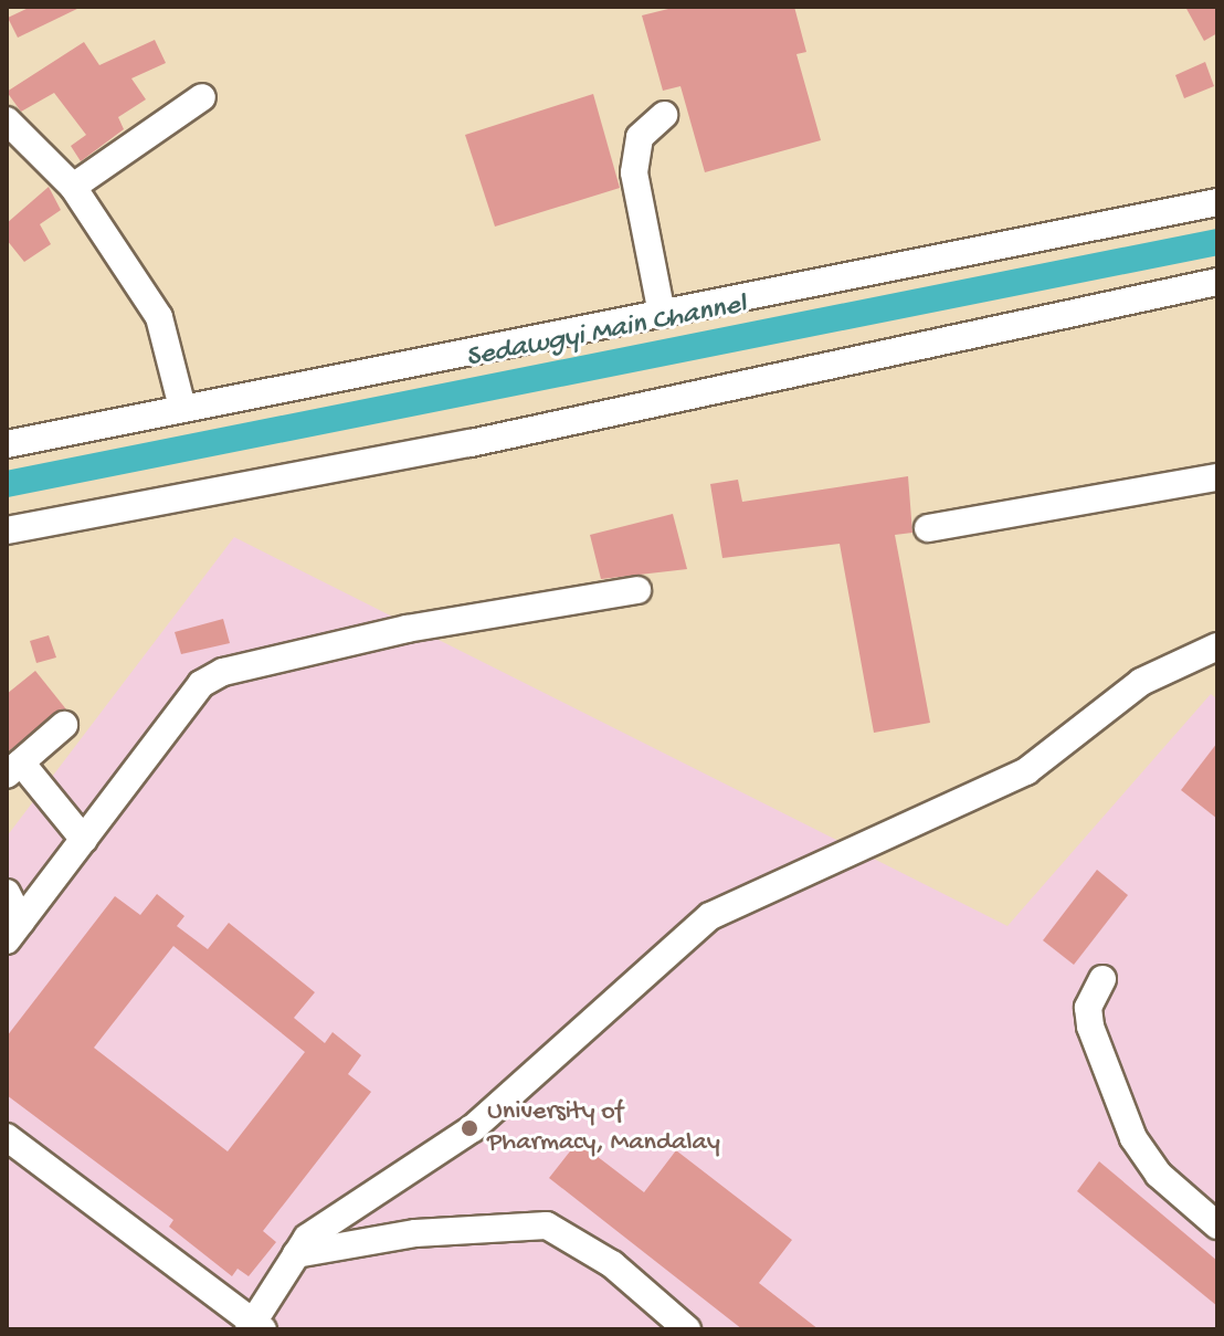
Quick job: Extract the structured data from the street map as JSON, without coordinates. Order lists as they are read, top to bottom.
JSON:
{
  "water": ["Sedawgyi Main Channel"],
  "places": ["University of Pharmacy, Mandalay"]
}
